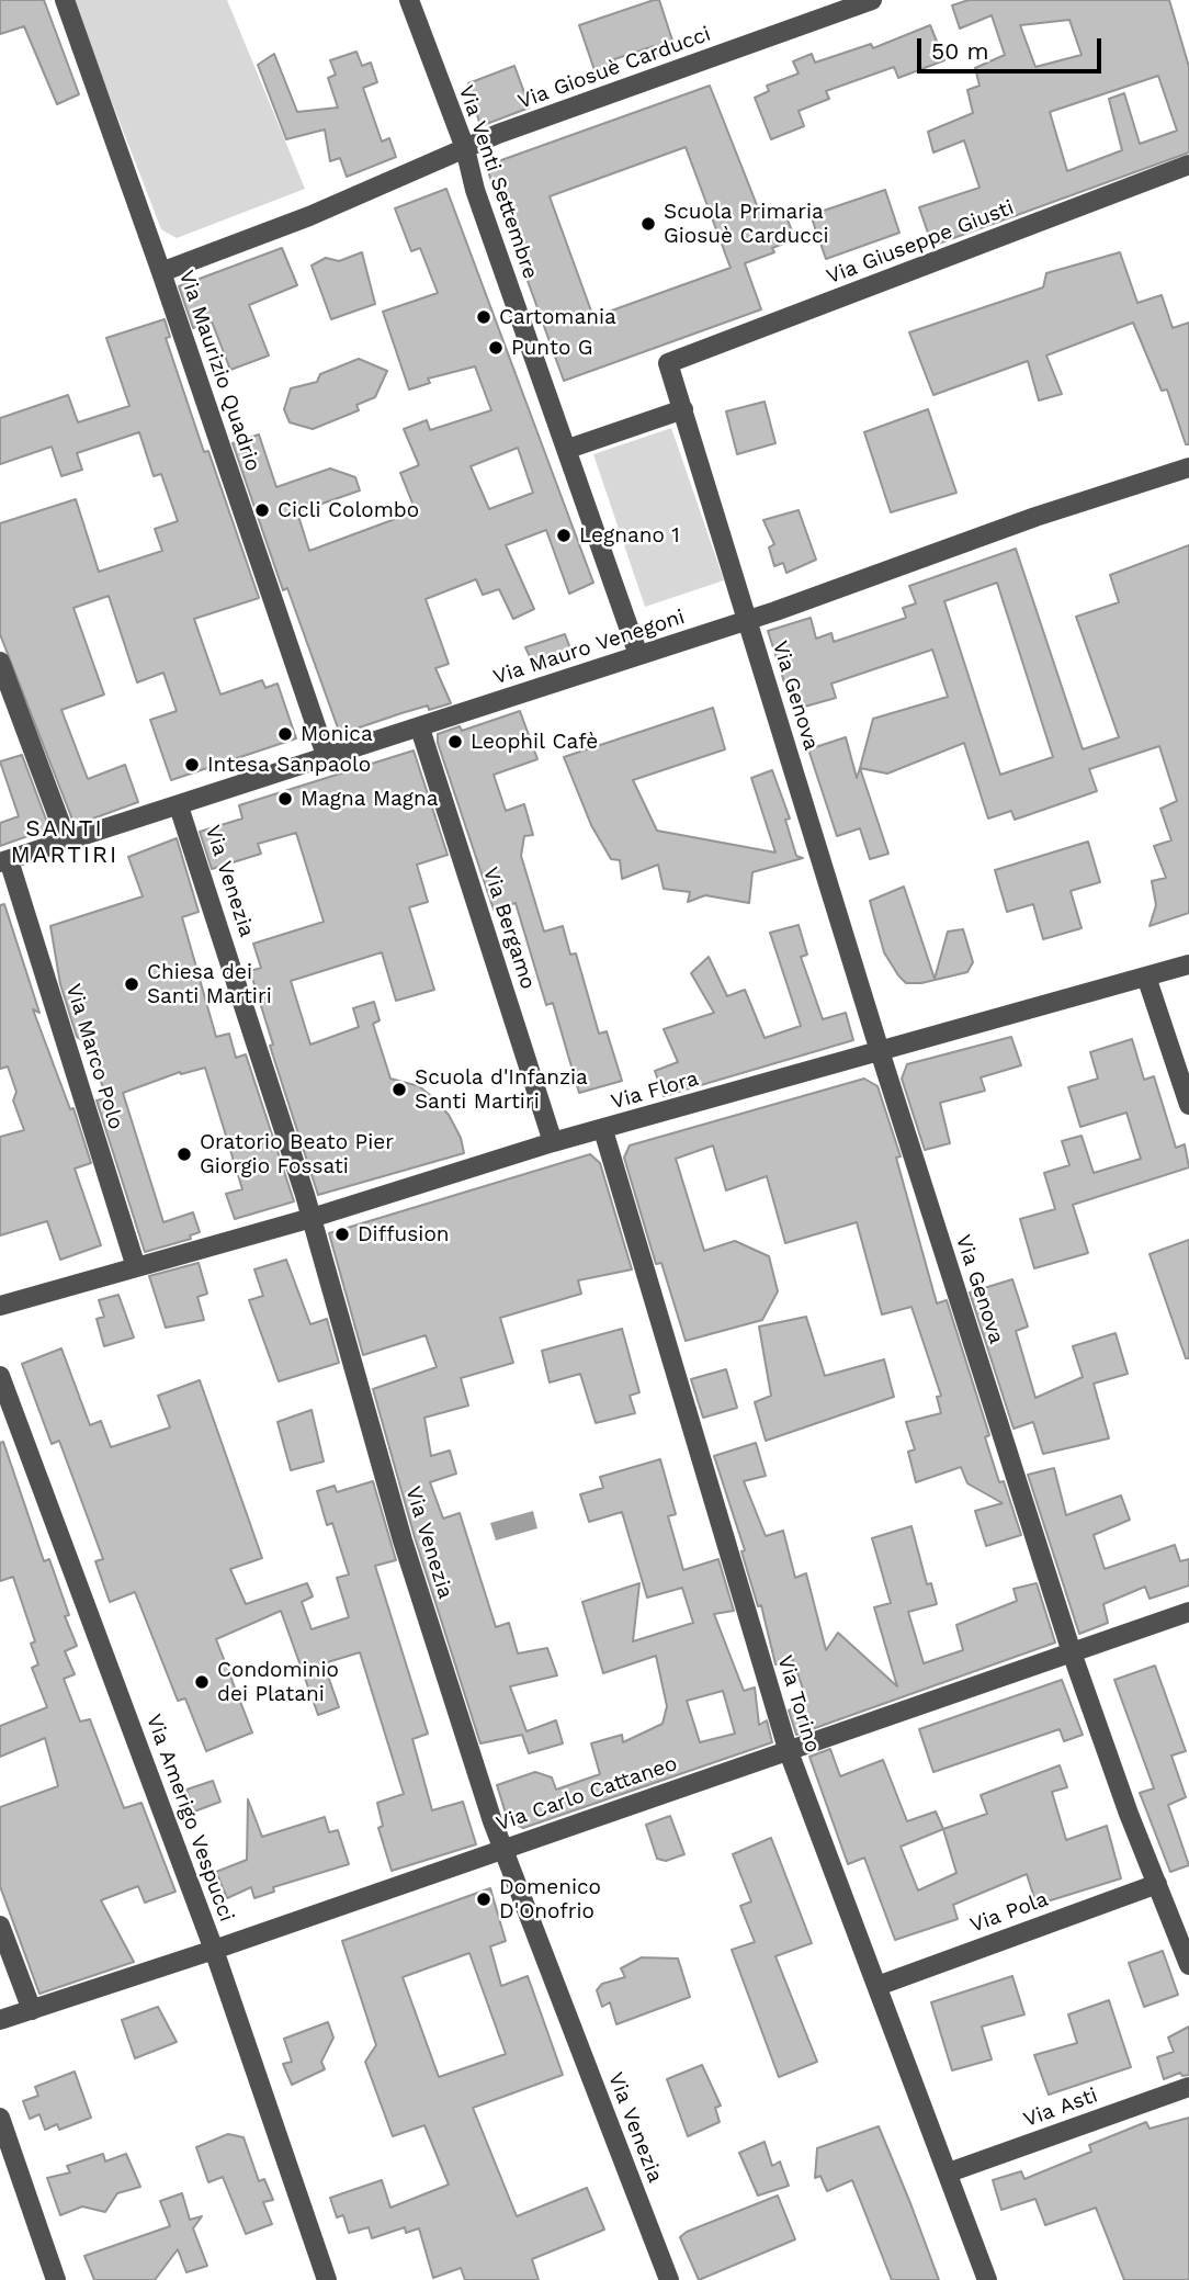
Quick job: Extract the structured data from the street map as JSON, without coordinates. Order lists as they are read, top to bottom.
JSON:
{
  "streets": {
    "street": [
      "Via Giosuè Carducci",
      "Via Venti Settembre",
      "Via Giuseppe Giusti",
      "Via Maurizio Quadrio",
      "Via Mauro Venegoni",
      "Via Genova",
      "Via Venezia",
      "Via Bergamo",
      "Via Marco Polo",
      "Via Flora",
      "Via Torino",
      "Via Carlo Cattaneo",
      "Via Amerigo Vespucci",
      "Via Pola",
      "Via Asti"
    ]
  },
  "crossings": [
    ["Via Giosuè Carducci", "Via Venti Settembre"],
    ["Via Giosuè Carducci", "Via Maurizio Quadrio"],
    ["Via Venti Settembre", "Via Mauro Venegoni"],
    ["Via Giuseppe Giusti", "Via Genova"],
    ["Via Maurizio Quadrio", "Via Mauro Venegoni"],
    ["Via Mauro Venegoni", "Via Genova"],
    ["Via Mauro Venegoni", "Via Venezia"],
    ["Via Mauro Venegoni", "Via Bergamo"],
    ["Via Mauro Venegoni", "Via Marco Polo"],
    ["Via Genova", "Via Flora"],
    ["Via Genova", "Via Carlo Cattaneo"],
    ["Via Genova", "Via Pola"],
    ["Via Venezia", "Via Flora"],
    ["Via Venezia", "Via Carlo Cattaneo"],
    ["Via Bergamo", "Via Flora"],
    ["Via Marco Polo", "Via Flora"],
    ["Via Flora", "Via Torino"],
    ["Via Torino", "Via Carlo Cattaneo"],
    ["Via Torino", "Via Pola"],
    ["Via Torino", "Via Asti"],
    ["Via Carlo Cattaneo", "Via Amerigo Vespucci"]
  ],
  "districts": ["SANTI MARTIRI"],
  "places": [
    "Scuola Primaria Giosuè Carducci",
    "Cartomania",
    "Punto G",
    "Cicli Colombo",
    "Legnano 1",
    "Monica",
    "Leophil Cafè",
    "Intesa Sanpaolo",
    "Magna Magna",
    "Chiesa dei Santi Martiri",
    "Scuola d'Infanzia Santi Martiri",
    "Oratorio Beato Pier Giorgio Fossati",
    "Diffusion",
    "Condominio dei Platani",
    "Domenico D'Onofrio"
  ],
  "scale_bar": "50 m"
}
